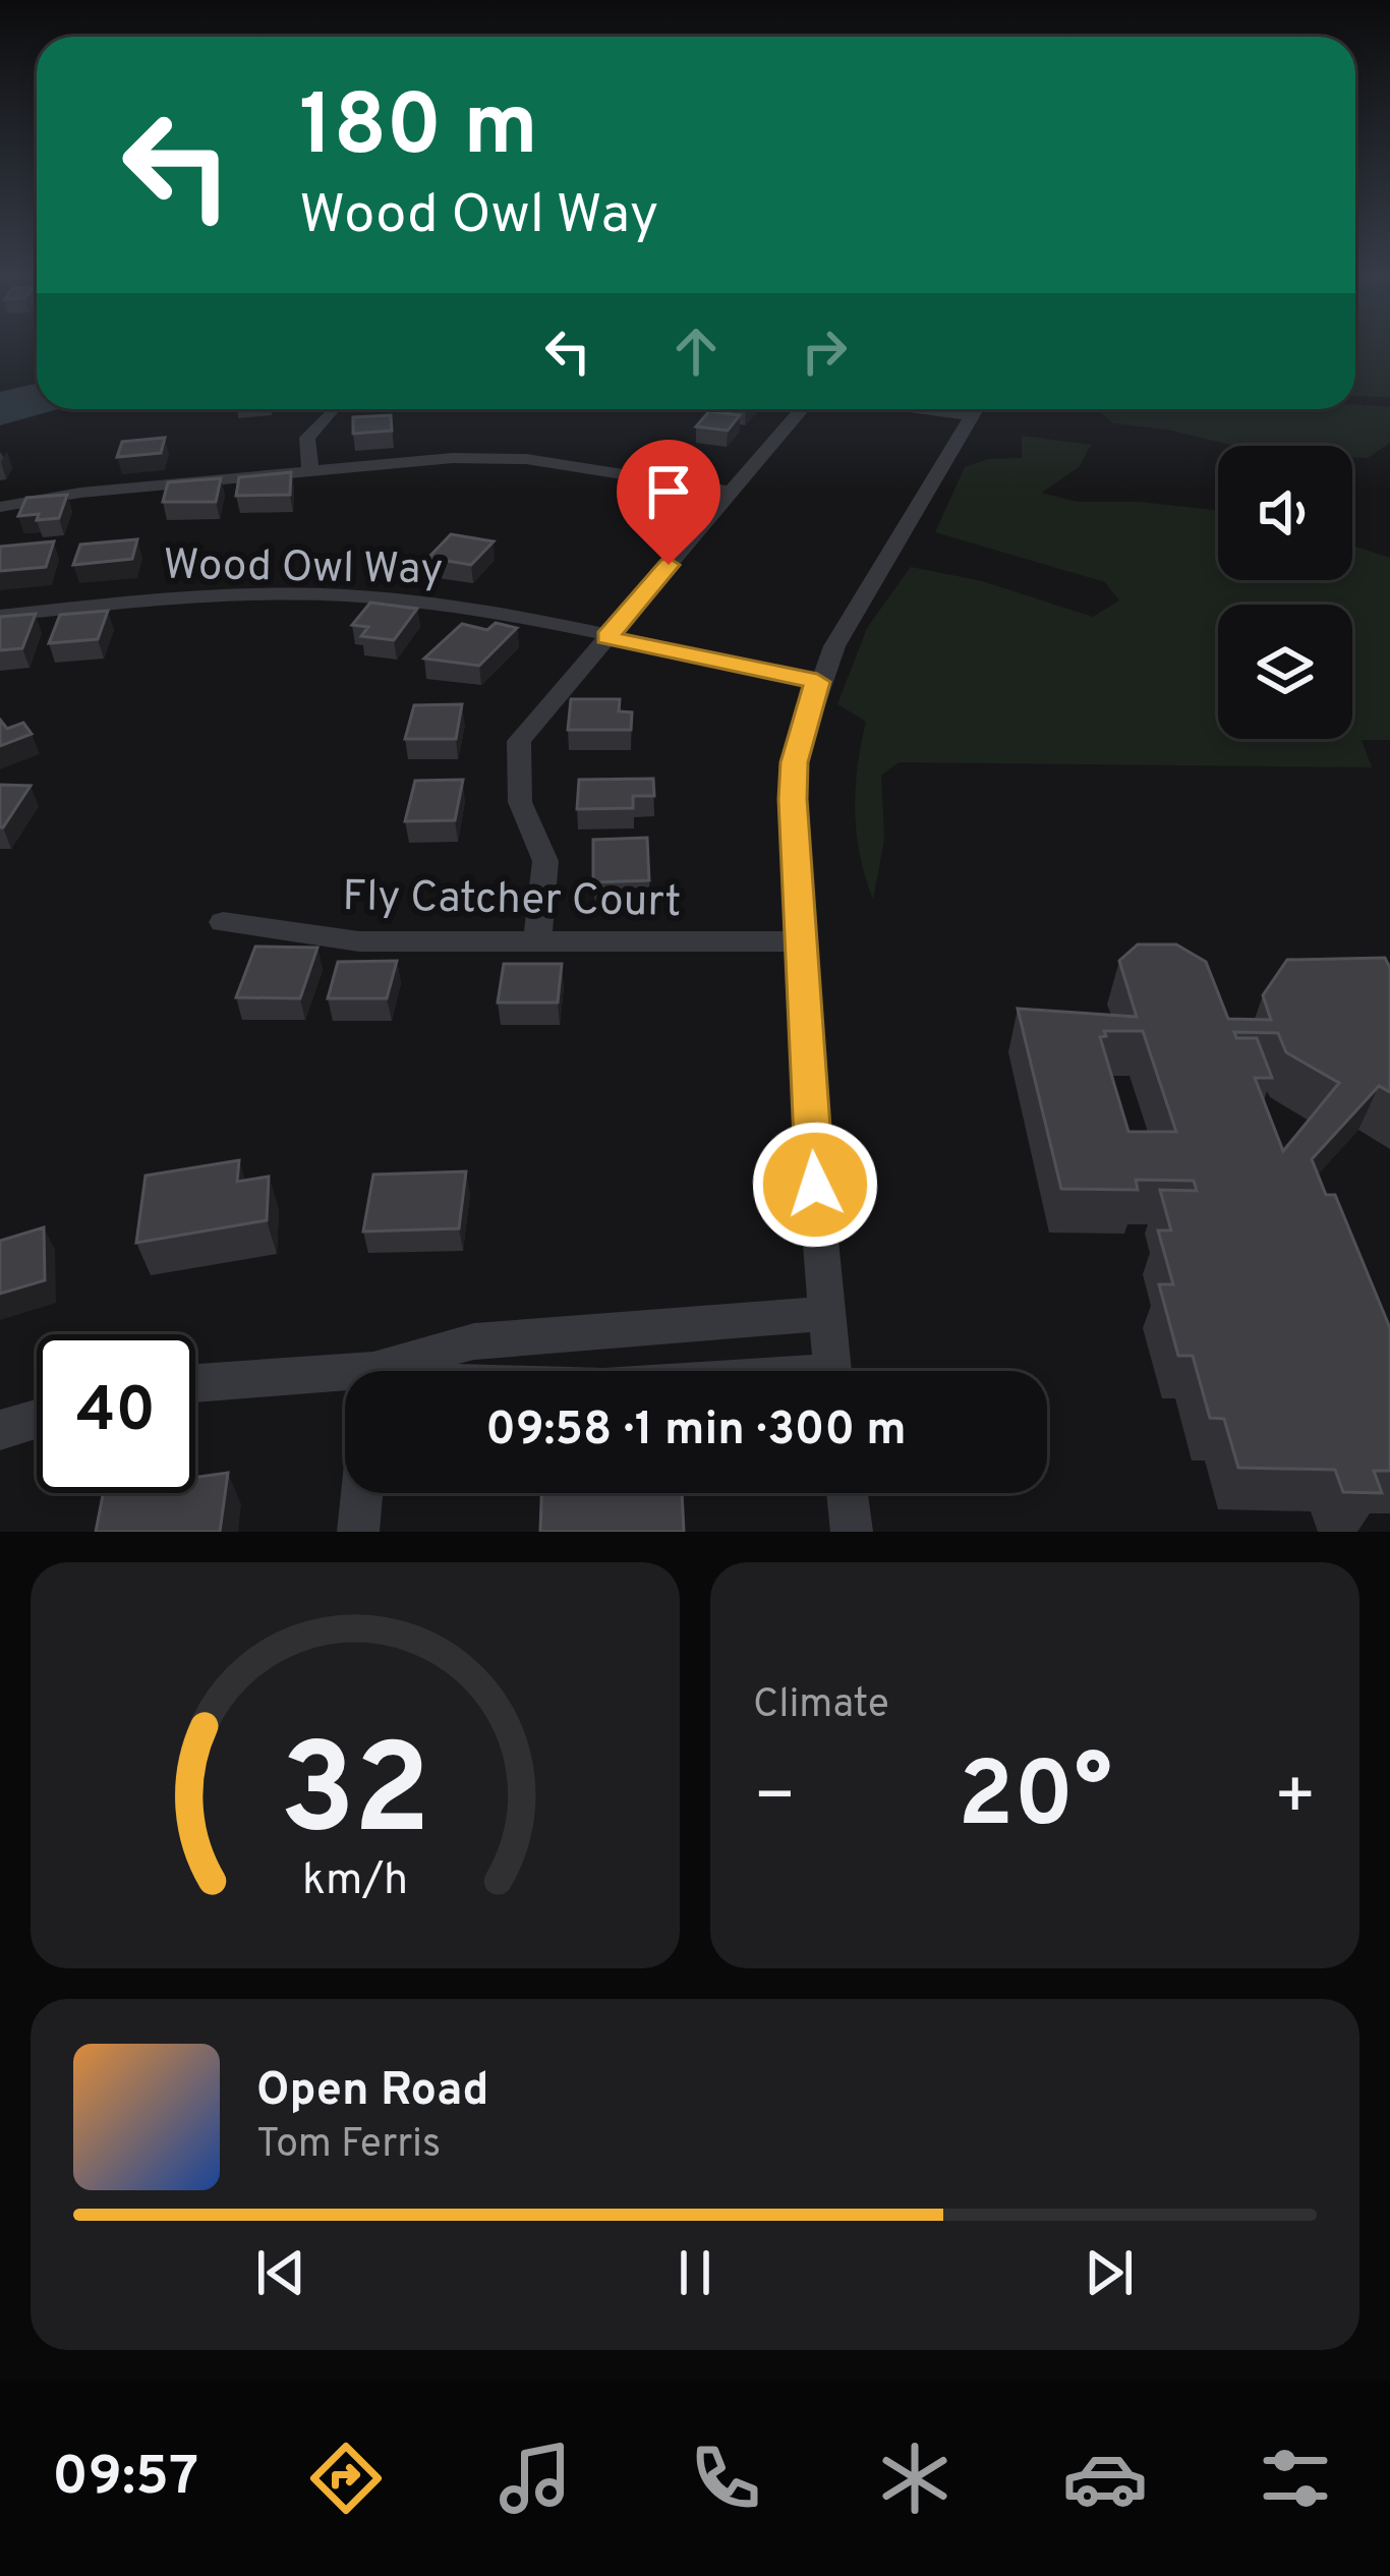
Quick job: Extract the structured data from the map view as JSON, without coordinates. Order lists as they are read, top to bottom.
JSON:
{
  "streets": {
    "street": ["Wood Owl Way", "Fly Catcher Court"]
  },
  "page": {
    "turn": ["180 m", "Wood Owl Way"],
    "limit": "40",
    "trip": "09:58 · 1 min · 300 m",
    "tile": "Climate",
    "heat": ["−", "20°", "+"],
    "song": ["Open Road", "Tom Ferris"],
    "tabs": "09:57",
    "gauge": ["32", "km/h"]
  }
}
